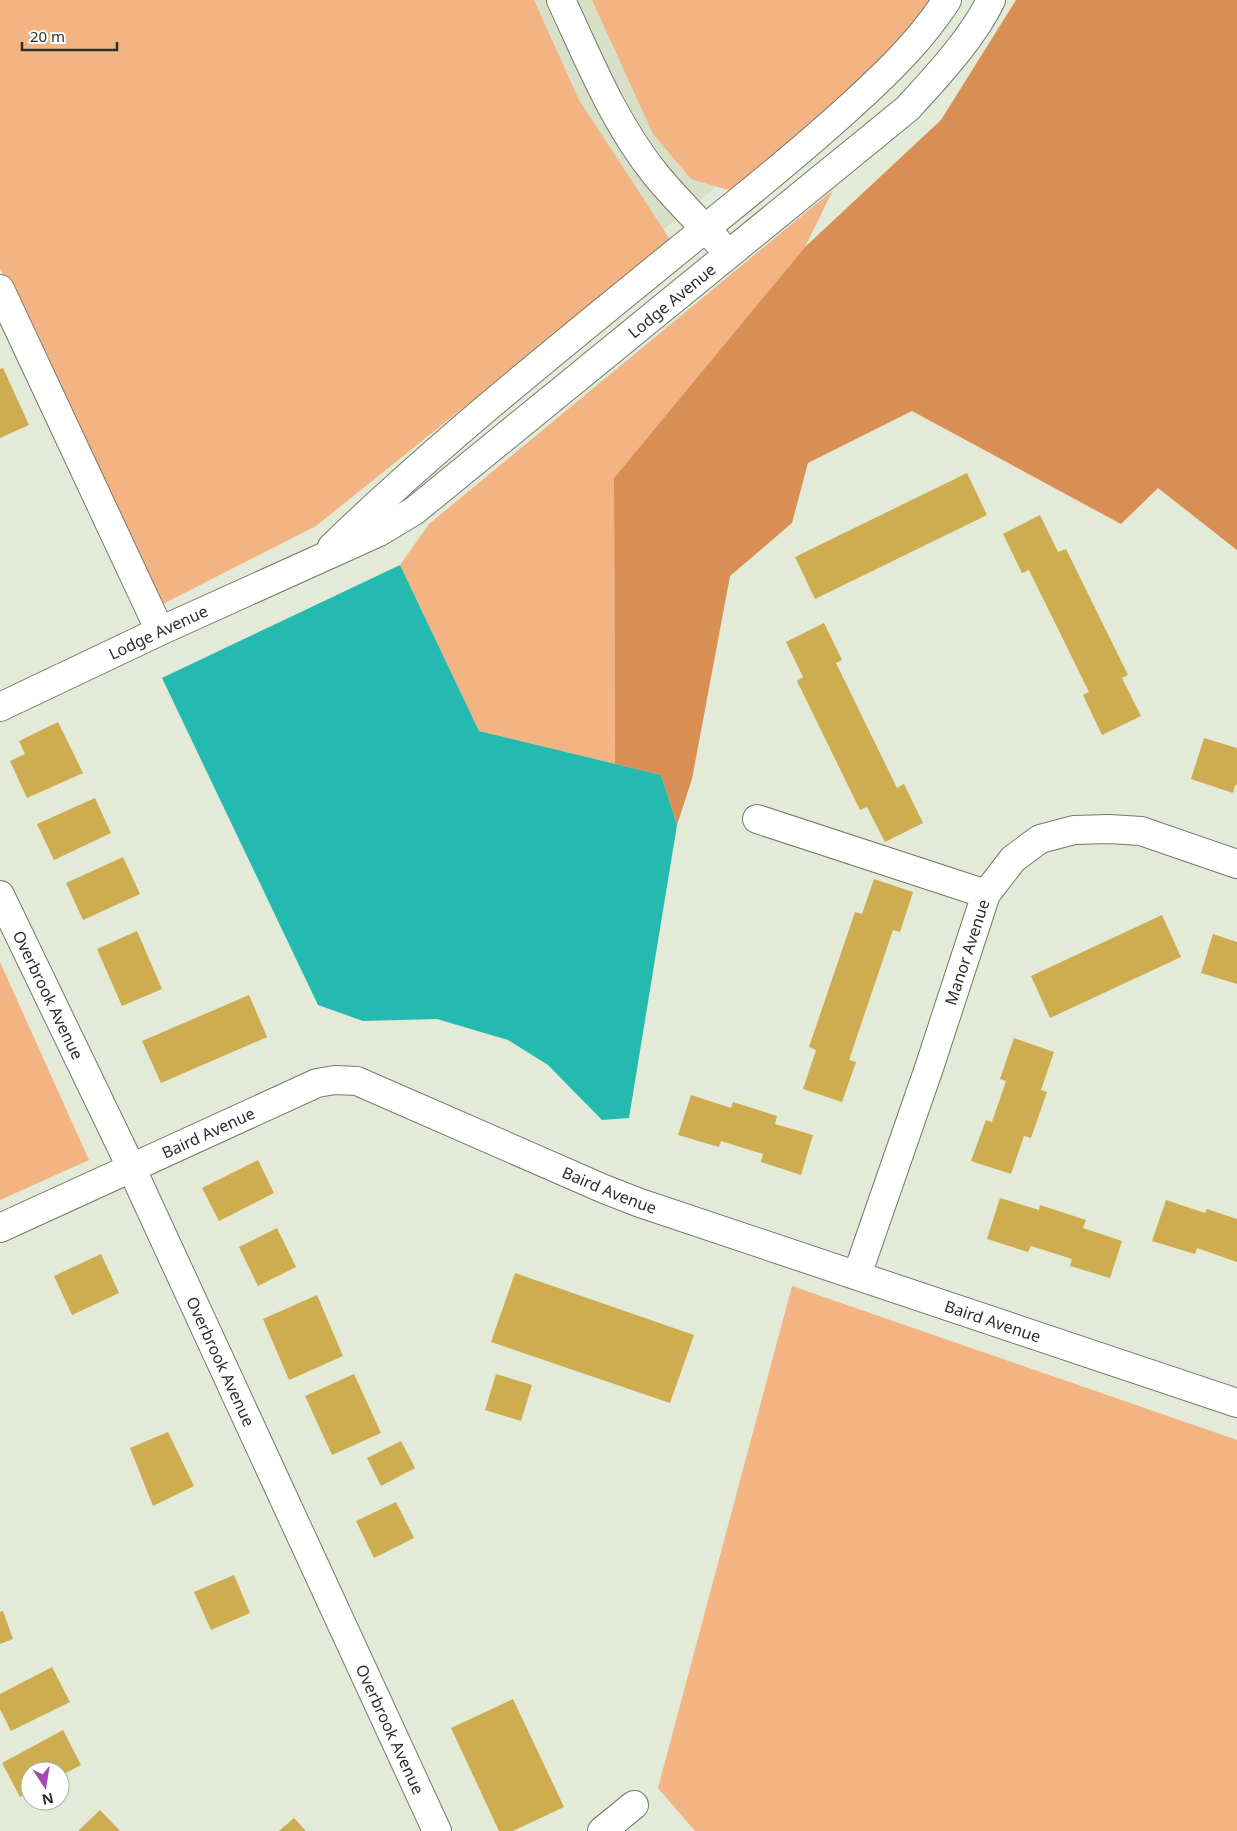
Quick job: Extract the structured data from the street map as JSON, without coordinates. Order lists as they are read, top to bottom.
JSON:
{
  "streets": {
    "street": [
      "Lodge Avenue",
      "Manor Avenue",
      "Overbrook Avenue",
      "Baird Avenue"
    ]
  },
  "crossings": [
    ["Manor Avenue", "Baird Avenue"],
    ["Overbrook Avenue", "Baird Avenue"]
  ],
  "scale_bar": "20 m",
  "north": "bottom"
}
